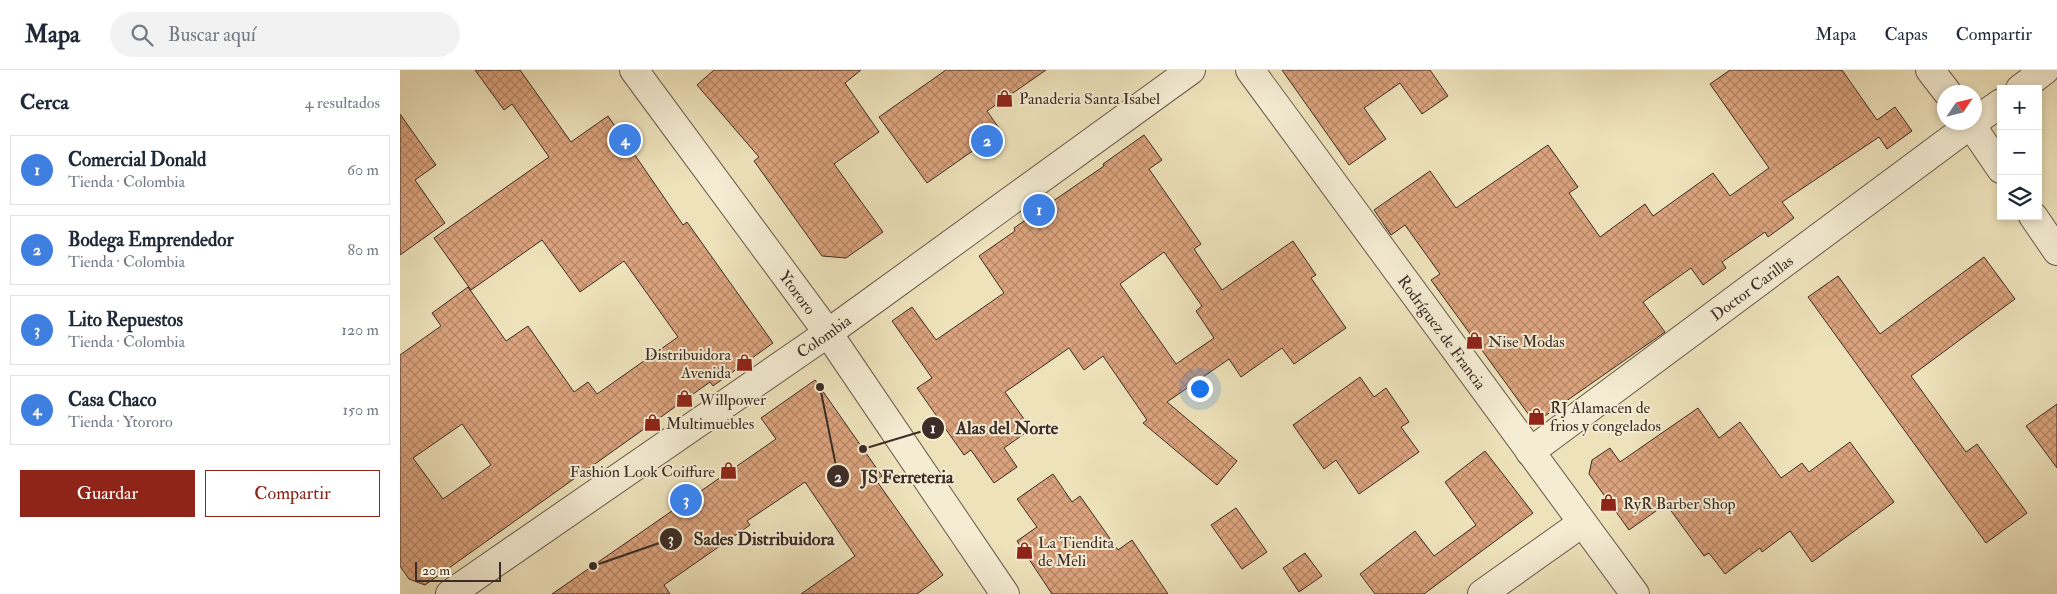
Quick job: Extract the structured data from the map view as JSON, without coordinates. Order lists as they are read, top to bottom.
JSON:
{
  "streets": {
    "street": [
      "Doctor Carillas",
      "Ytororo",
      "Rodríguez de Francia",
      "Colombia"
    ]
  },
  "crossings": [
    ["Doctor Carillas", "Rodríguez de Francia"],
    ["Ytororo", "Colombia"]
  ],
  "places": {
    "shop": [
      "Panaderia Santa Isabel",
      "Nise Modas",
      "Distribuidora Avenida",
      "Willpower",
      "RJ Alamacen de frios y congelados",
      "Multimuebles",
      "Fashion Look Coiffure",
      "RyR Barber Shop",
      "La Tiendita de Meli"
    ],
    "other": ["JS Ferreteria", "Alas del Norte", "Sades Distribuidora"]
  },
  "scale_bar": "20 m",
  "north": "top right",
  "page": {
    "header": "Mapa",
    "search": "Buscar aquí",
    "nav": ["Mapa", "Capas", "Compartir"],
    "heading": ["Cerca", "4 resultados"],
    "map_buttons": ["+", "−"],
    "pins": [
      "4",
      "2",
      "1",
      "3"
    ],
    "list": [
      {
        "mark": "1",
        "name": "Comercial Donald",
        "note": "Tienda · Colombia",
        "value": "60 m"
      },
      {
        "mark": "2",
        "name": "Bodega Emprendedor",
        "note": "Tienda · Colombia",
        "value": "80 m"
      },
      {
        "mark": "3",
        "name": "Lito Repuestos",
        "note": "Tienda · Colombia",
        "value": "120 m"
      },
      {
        "mark": "4",
        "name": "Casa Chaco",
        "note": "Tienda · Ytororo",
        "value": "150 m"
      }
    ],
    "buttons": ["Guardar", "Compartir"],
    "scale": "20 m"
  }
}
